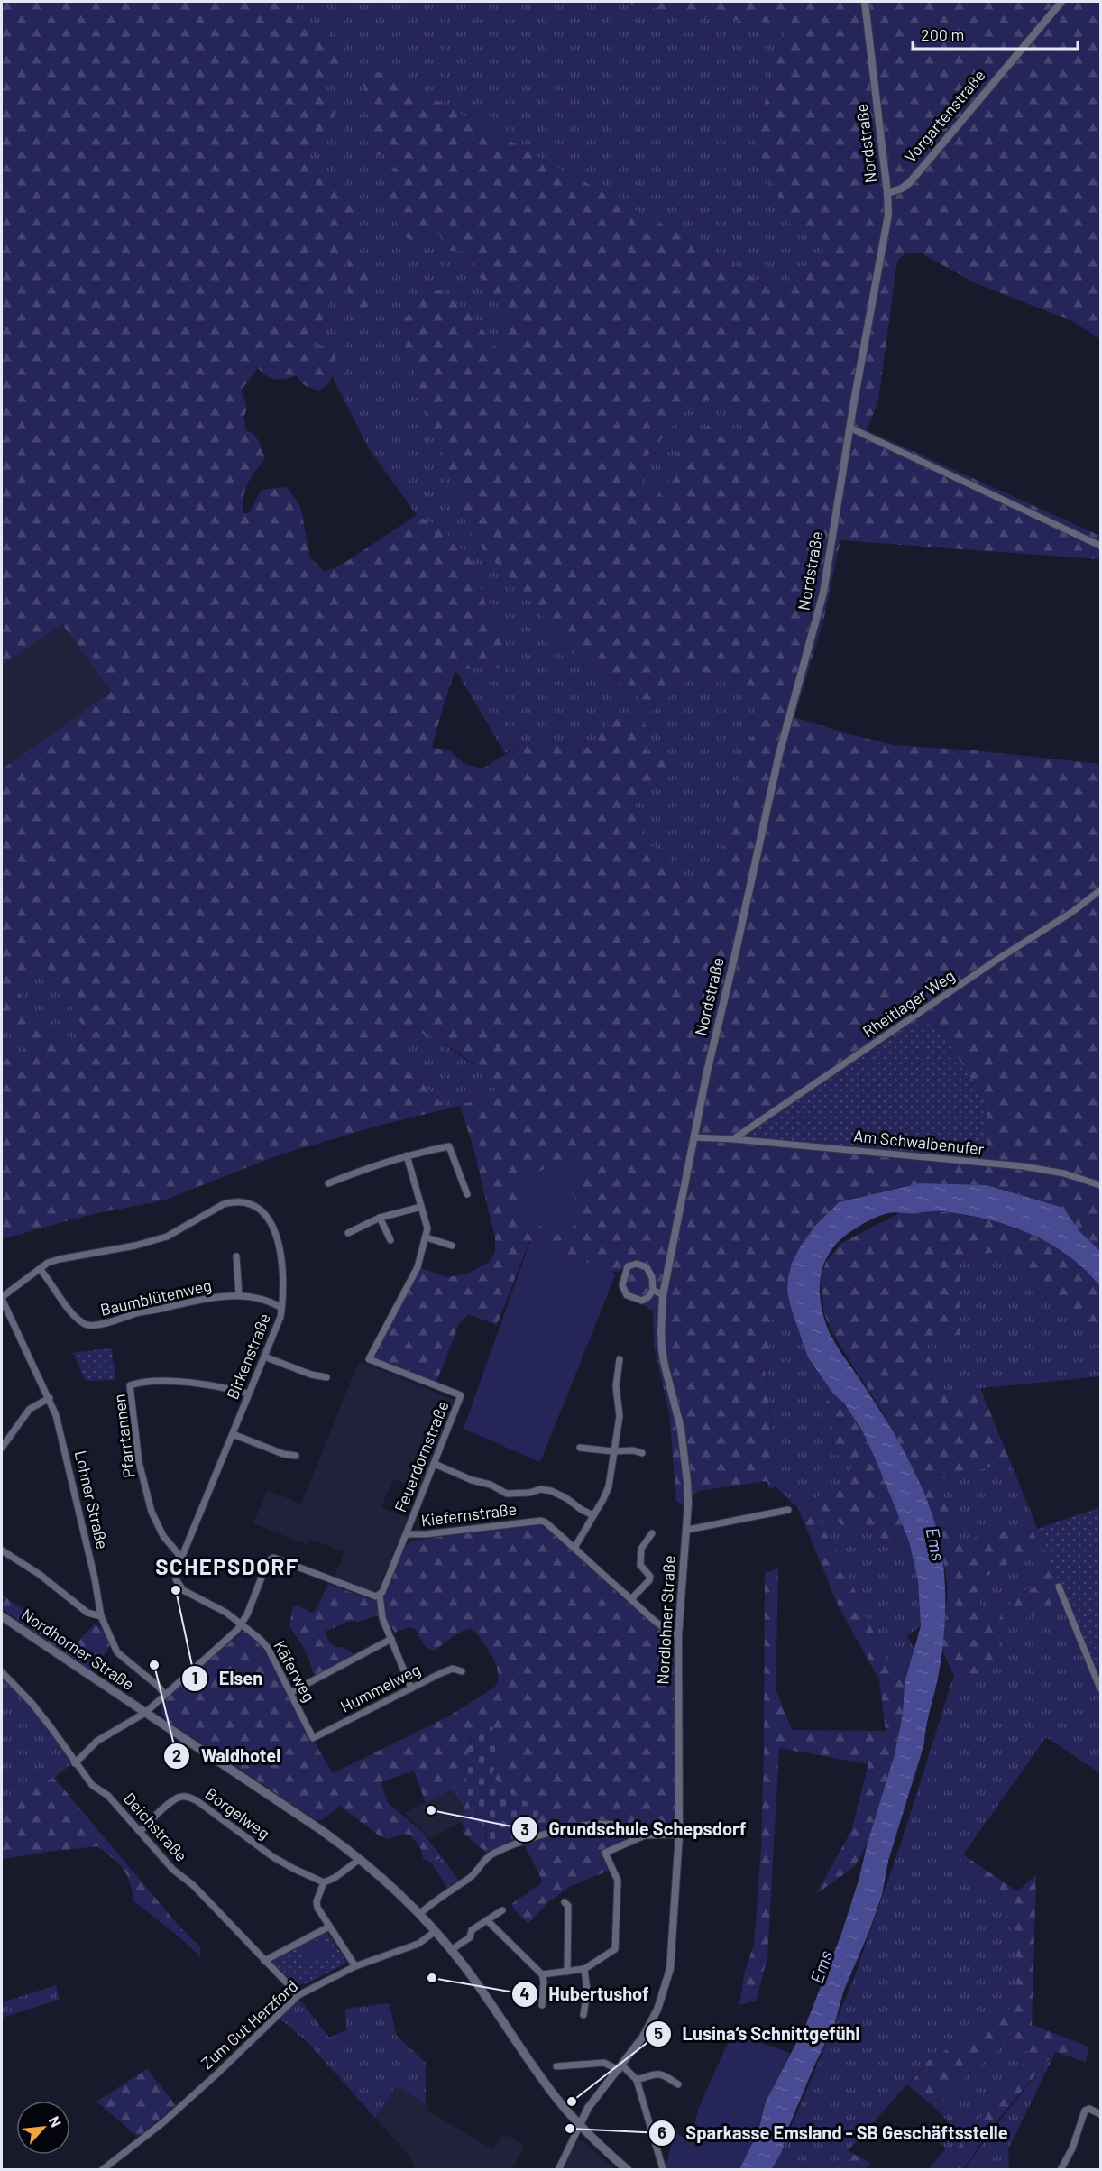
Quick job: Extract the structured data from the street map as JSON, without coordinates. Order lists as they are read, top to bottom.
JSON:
{
  "streets": {
    "main road": ["Nordhorner Straße"],
    "street": [
      "Vorgartenstraße",
      "Nordstraße",
      "Rheitlager Weg",
      "Am Schwalbenufer",
      "Baumblütenweg",
      "Birkenstraße",
      "Pfarrtannen",
      "Feuerdornstraße",
      "Lohner Straße",
      "Kiefernstraße",
      "Nordlohner Straße",
      "Käferweg",
      "Hummelweg",
      "Borgelweg",
      "Deichstraße",
      "Zum Gut Herzford"
    ]
  },
  "crossings": [
    ["Vorgartenstraße", "Nordstraße"],
    ["Nordstraße", "Am Schwalbenufer"],
    ["Nordstraße", "Nordlohner Straße"],
    ["Rheitlager Weg", "Am Schwalbenufer"],
    ["Baumblütenweg", "Birkenstraße"],
    ["Birkenstraße", "Pfarrtannen"],
    ["Birkenstraße", "Lohner Straße"],
    ["Birkenstraße", "Käferweg"],
    ["Feuerdornstraße", "Kiefernstraße"],
    ["Kiefernstraße", "Nordlohner Straße"],
    ["Nordlohner Straße", "Nordhorner Straße"],
    ["Nordhorner Straße", "Zum Gut Herzford"],
    ["Käferweg", "Hummelweg"],
    ["Borgelweg", "Deichstraße"],
    ["Deichstraße", "Zum Gut Herzford"]
  ],
  "districts": ["SCHEPSDORF"],
  "water": ["Ems"],
  "places": [
    "Elsen",
    "Waldhotel",
    "Grundschule Schepsdorf",
    "Hubertushof",
    "Lusina‘s Schnittgefühl",
    "Sparkasse Emsland - SB Geschäftsstelle"
  ],
  "scale_bar": "200 m",
  "north": "top right"
}
